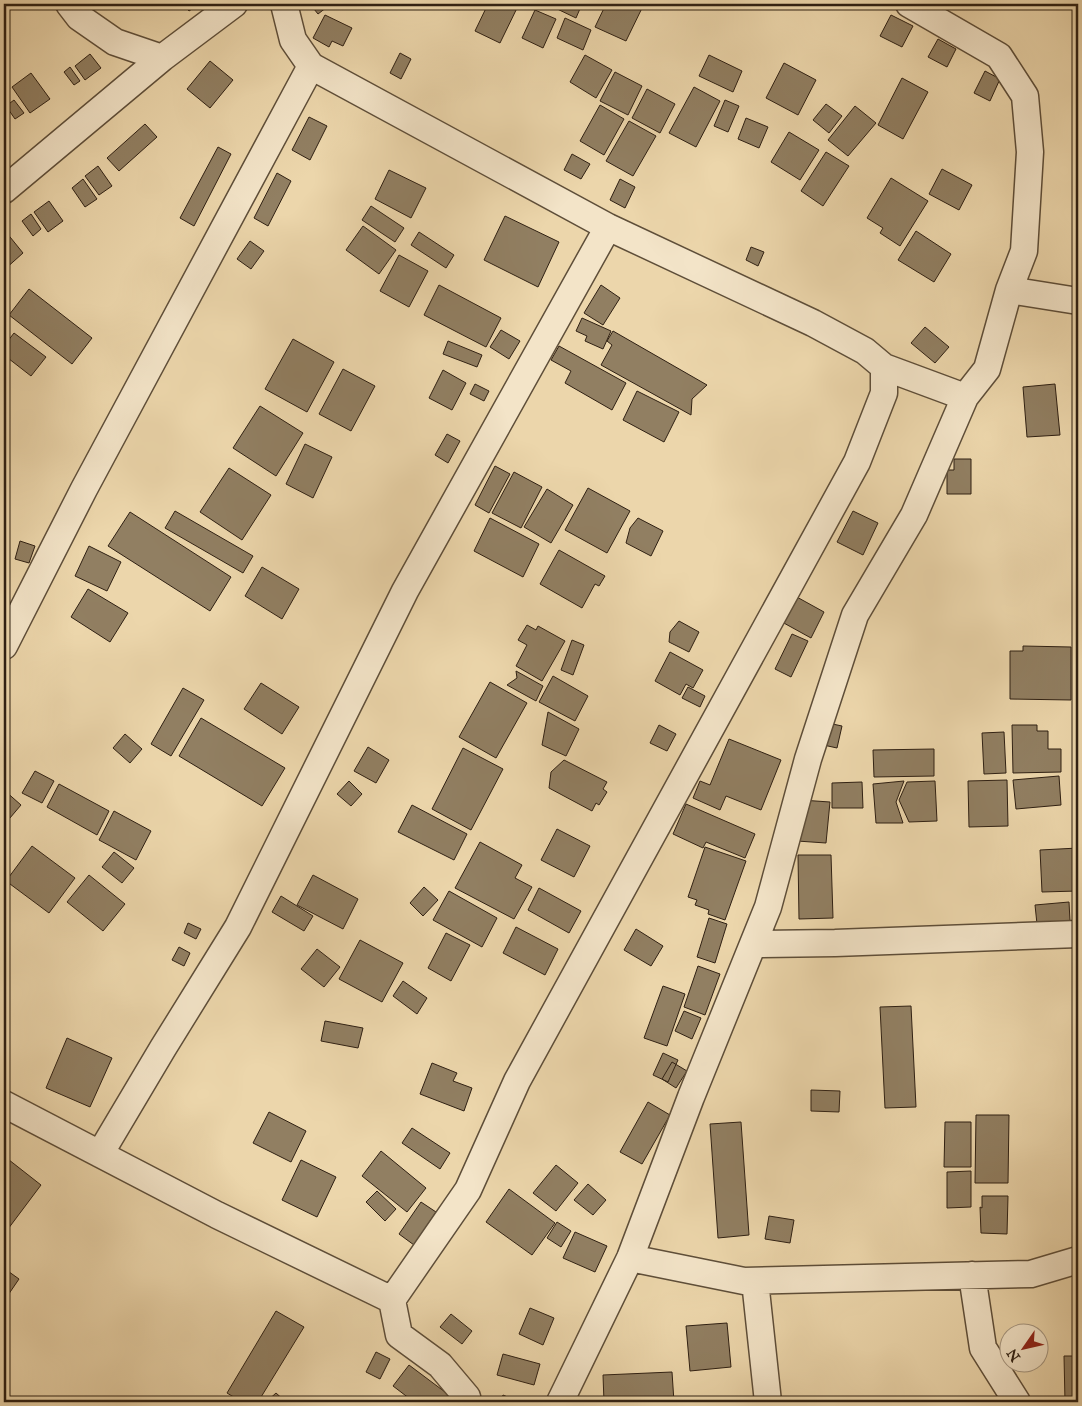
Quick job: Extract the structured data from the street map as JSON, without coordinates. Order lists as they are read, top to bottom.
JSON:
{
  "north": "bottom left"
}
